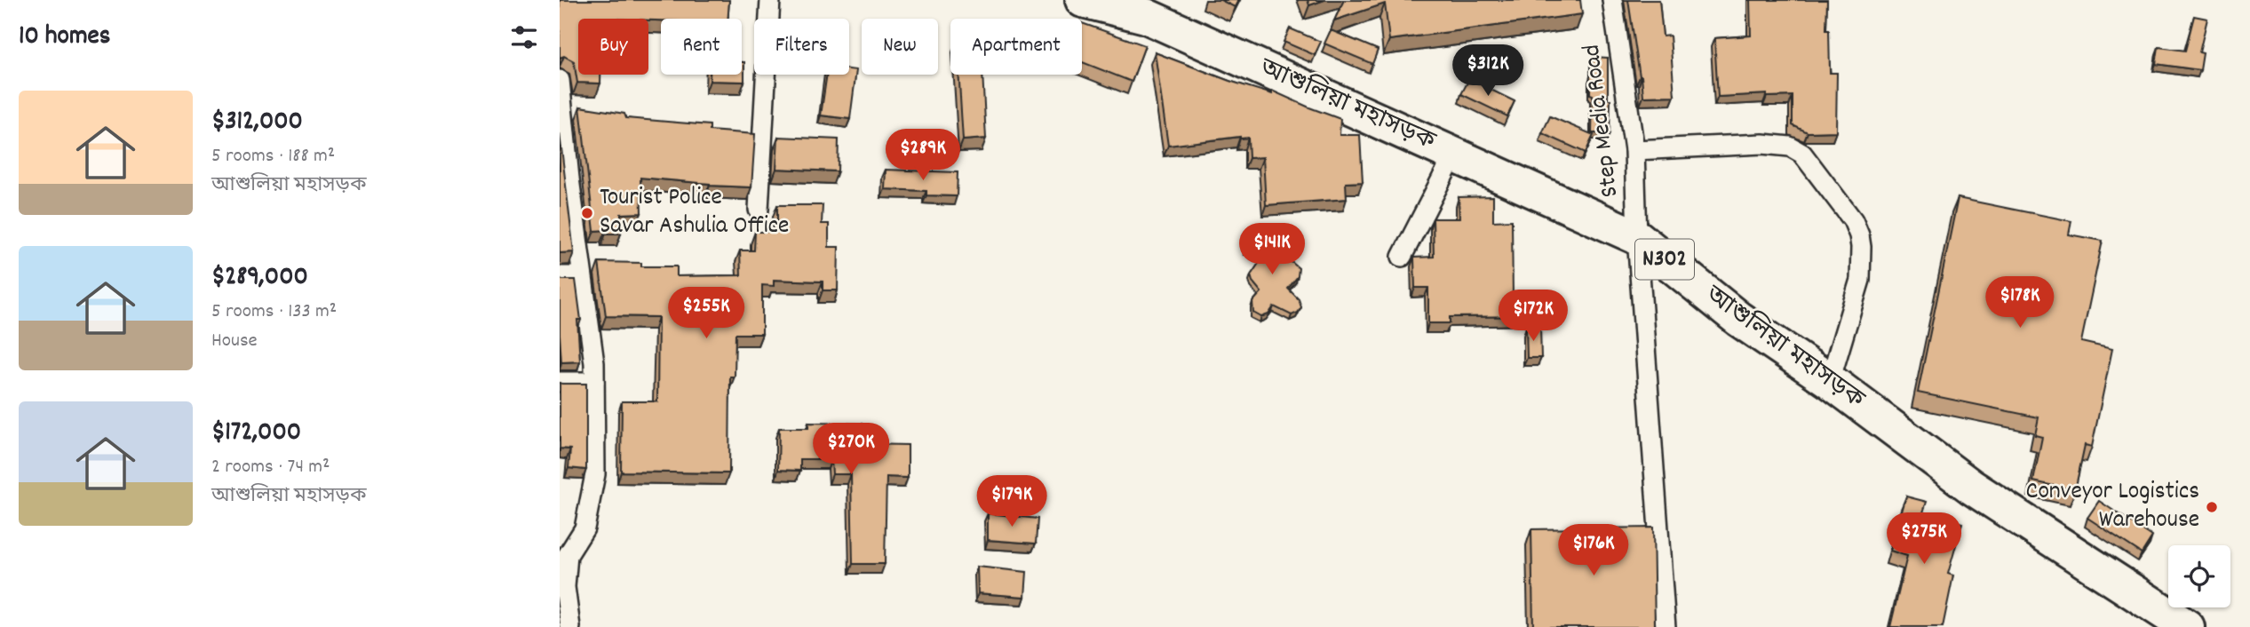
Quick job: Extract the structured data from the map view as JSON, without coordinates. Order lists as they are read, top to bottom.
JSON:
{
  "streets": {
    "highway": ["আশুলিয়া মহাসড়ক", "N302"],
    "street": ["Step Media Road"]
  },
  "crossings": [
    ["আশুলিয়া মহাসড়ক", "Step Media Road"]
  ],
  "places": ["Tourist Police Savar Ashulia Office", "Conveyor Logistics Warehouse"],
  "page": {
    "heading": "10 homes",
    "chip": [
      "Buy",
      "Rent",
      "Filters",
      "New",
      "Apartment"
    ],
    "price": [
      "$312K",
      "$289K",
      "$141K",
      "$178K",
      "$255K",
      "$172K",
      "$270K",
      "$179K",
      "$275K",
      "$176K"
    ],
    "list": [
      {
        "name": "$312,000",
        "note": "5 rooms · 188 m² · আশুলিয়া মহাসড়ক"
      },
      {
        "name": "$289,000",
        "note": "5 rooms · 133 m² · House"
      },
      {
        "name": "$172,000",
        "note": "2 rooms · 74 m² · আশুলিয়া মহাসড়ক"
      }
    ]
  }
}
